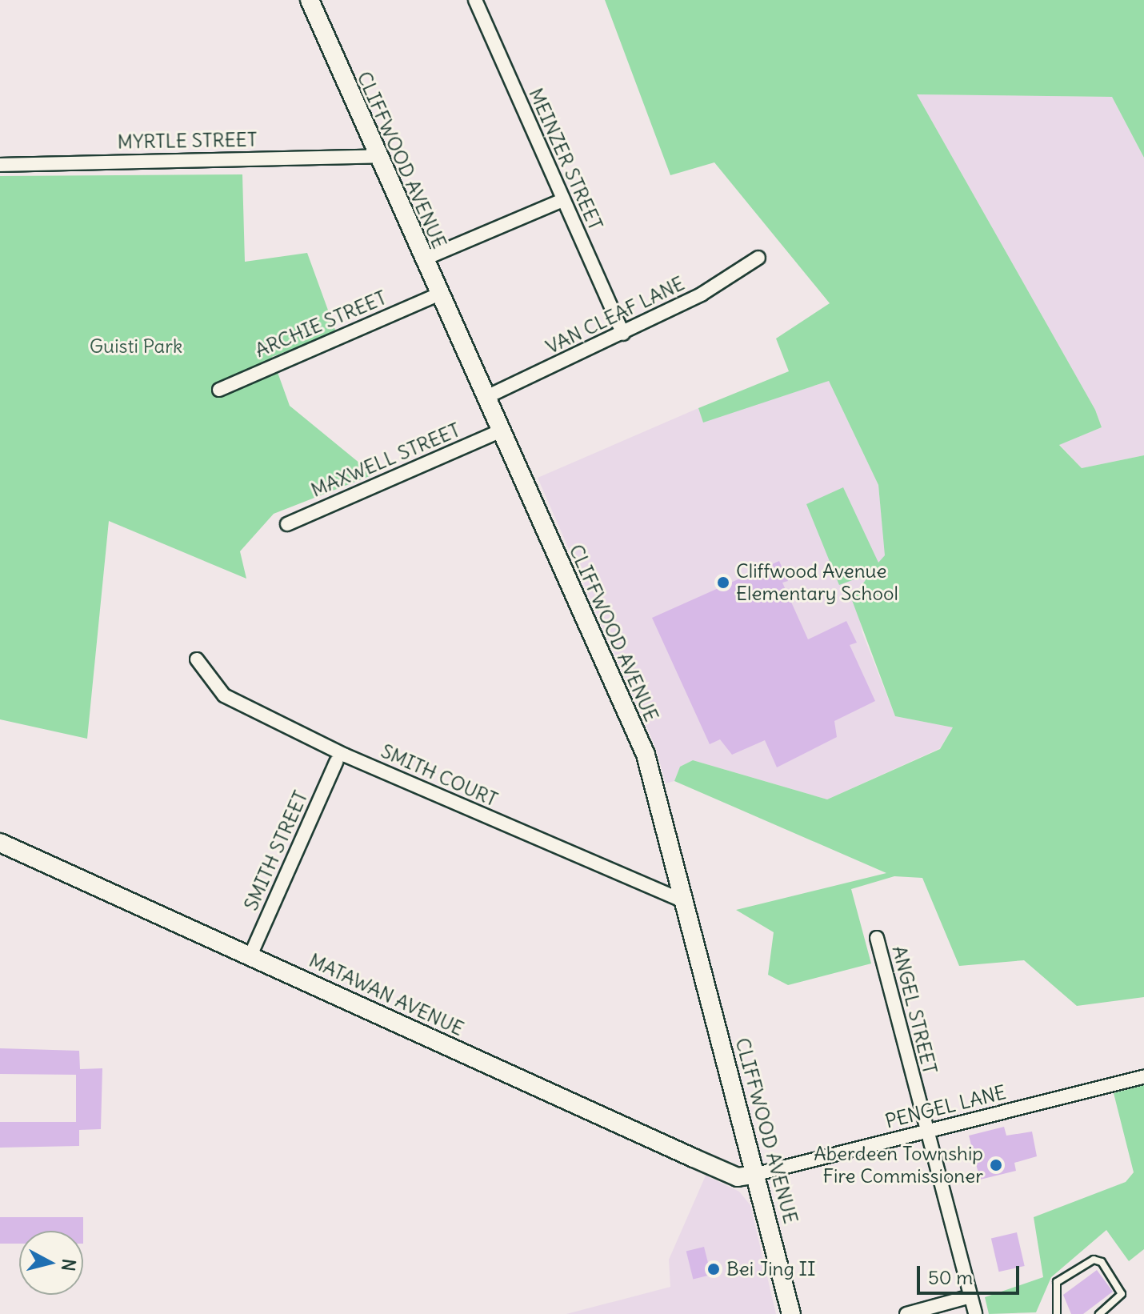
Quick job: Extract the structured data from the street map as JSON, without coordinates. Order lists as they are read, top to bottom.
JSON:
{
  "streets": {
    "main road": ["CLIFFWOOD AVENUE", "MATAWAN AVENUE"],
    "street": [
      "MYRTLE STREET",
      "MEINZER STREET",
      "VAN CLEAF LANE",
      "ARCHIE STREET",
      "MAXWELL STREET",
      "SMITH COURT",
      "SMITH STREET",
      "ANGEL STREET",
      "PENGEL LANE"
    ]
  },
  "crossings": [
    ["MYRTLE STREET", "CLIFFWOOD AVENUE"],
    ["MEINZER STREET", "VAN CLEAF LANE"],
    ["CLIFFWOOD AVENUE", "VAN CLEAF LANE"],
    ["CLIFFWOOD AVENUE", "ARCHIE STREET"],
    ["CLIFFWOOD AVENUE", "MAXWELL STREET"],
    ["CLIFFWOOD AVENUE", "SMITH COURT"],
    ["CLIFFWOOD AVENUE", "MATAWAN AVENUE"],
    ["CLIFFWOOD AVENUE", "PENGEL LANE"],
    ["SMITH STREET", "MATAWAN AVENUE"],
    ["MATAWAN AVENUE", "PENGEL LANE"],
    ["ANGEL STREET", "PENGEL LANE"]
  ],
  "parks": ["Guisti Park"],
  "places": ["Cliffwood Avenue Elementary School", "Aberdeen Township Fire Commissioner", "Bei Jing II"],
  "scale_bar": "50 m",
  "north": "right"
}
